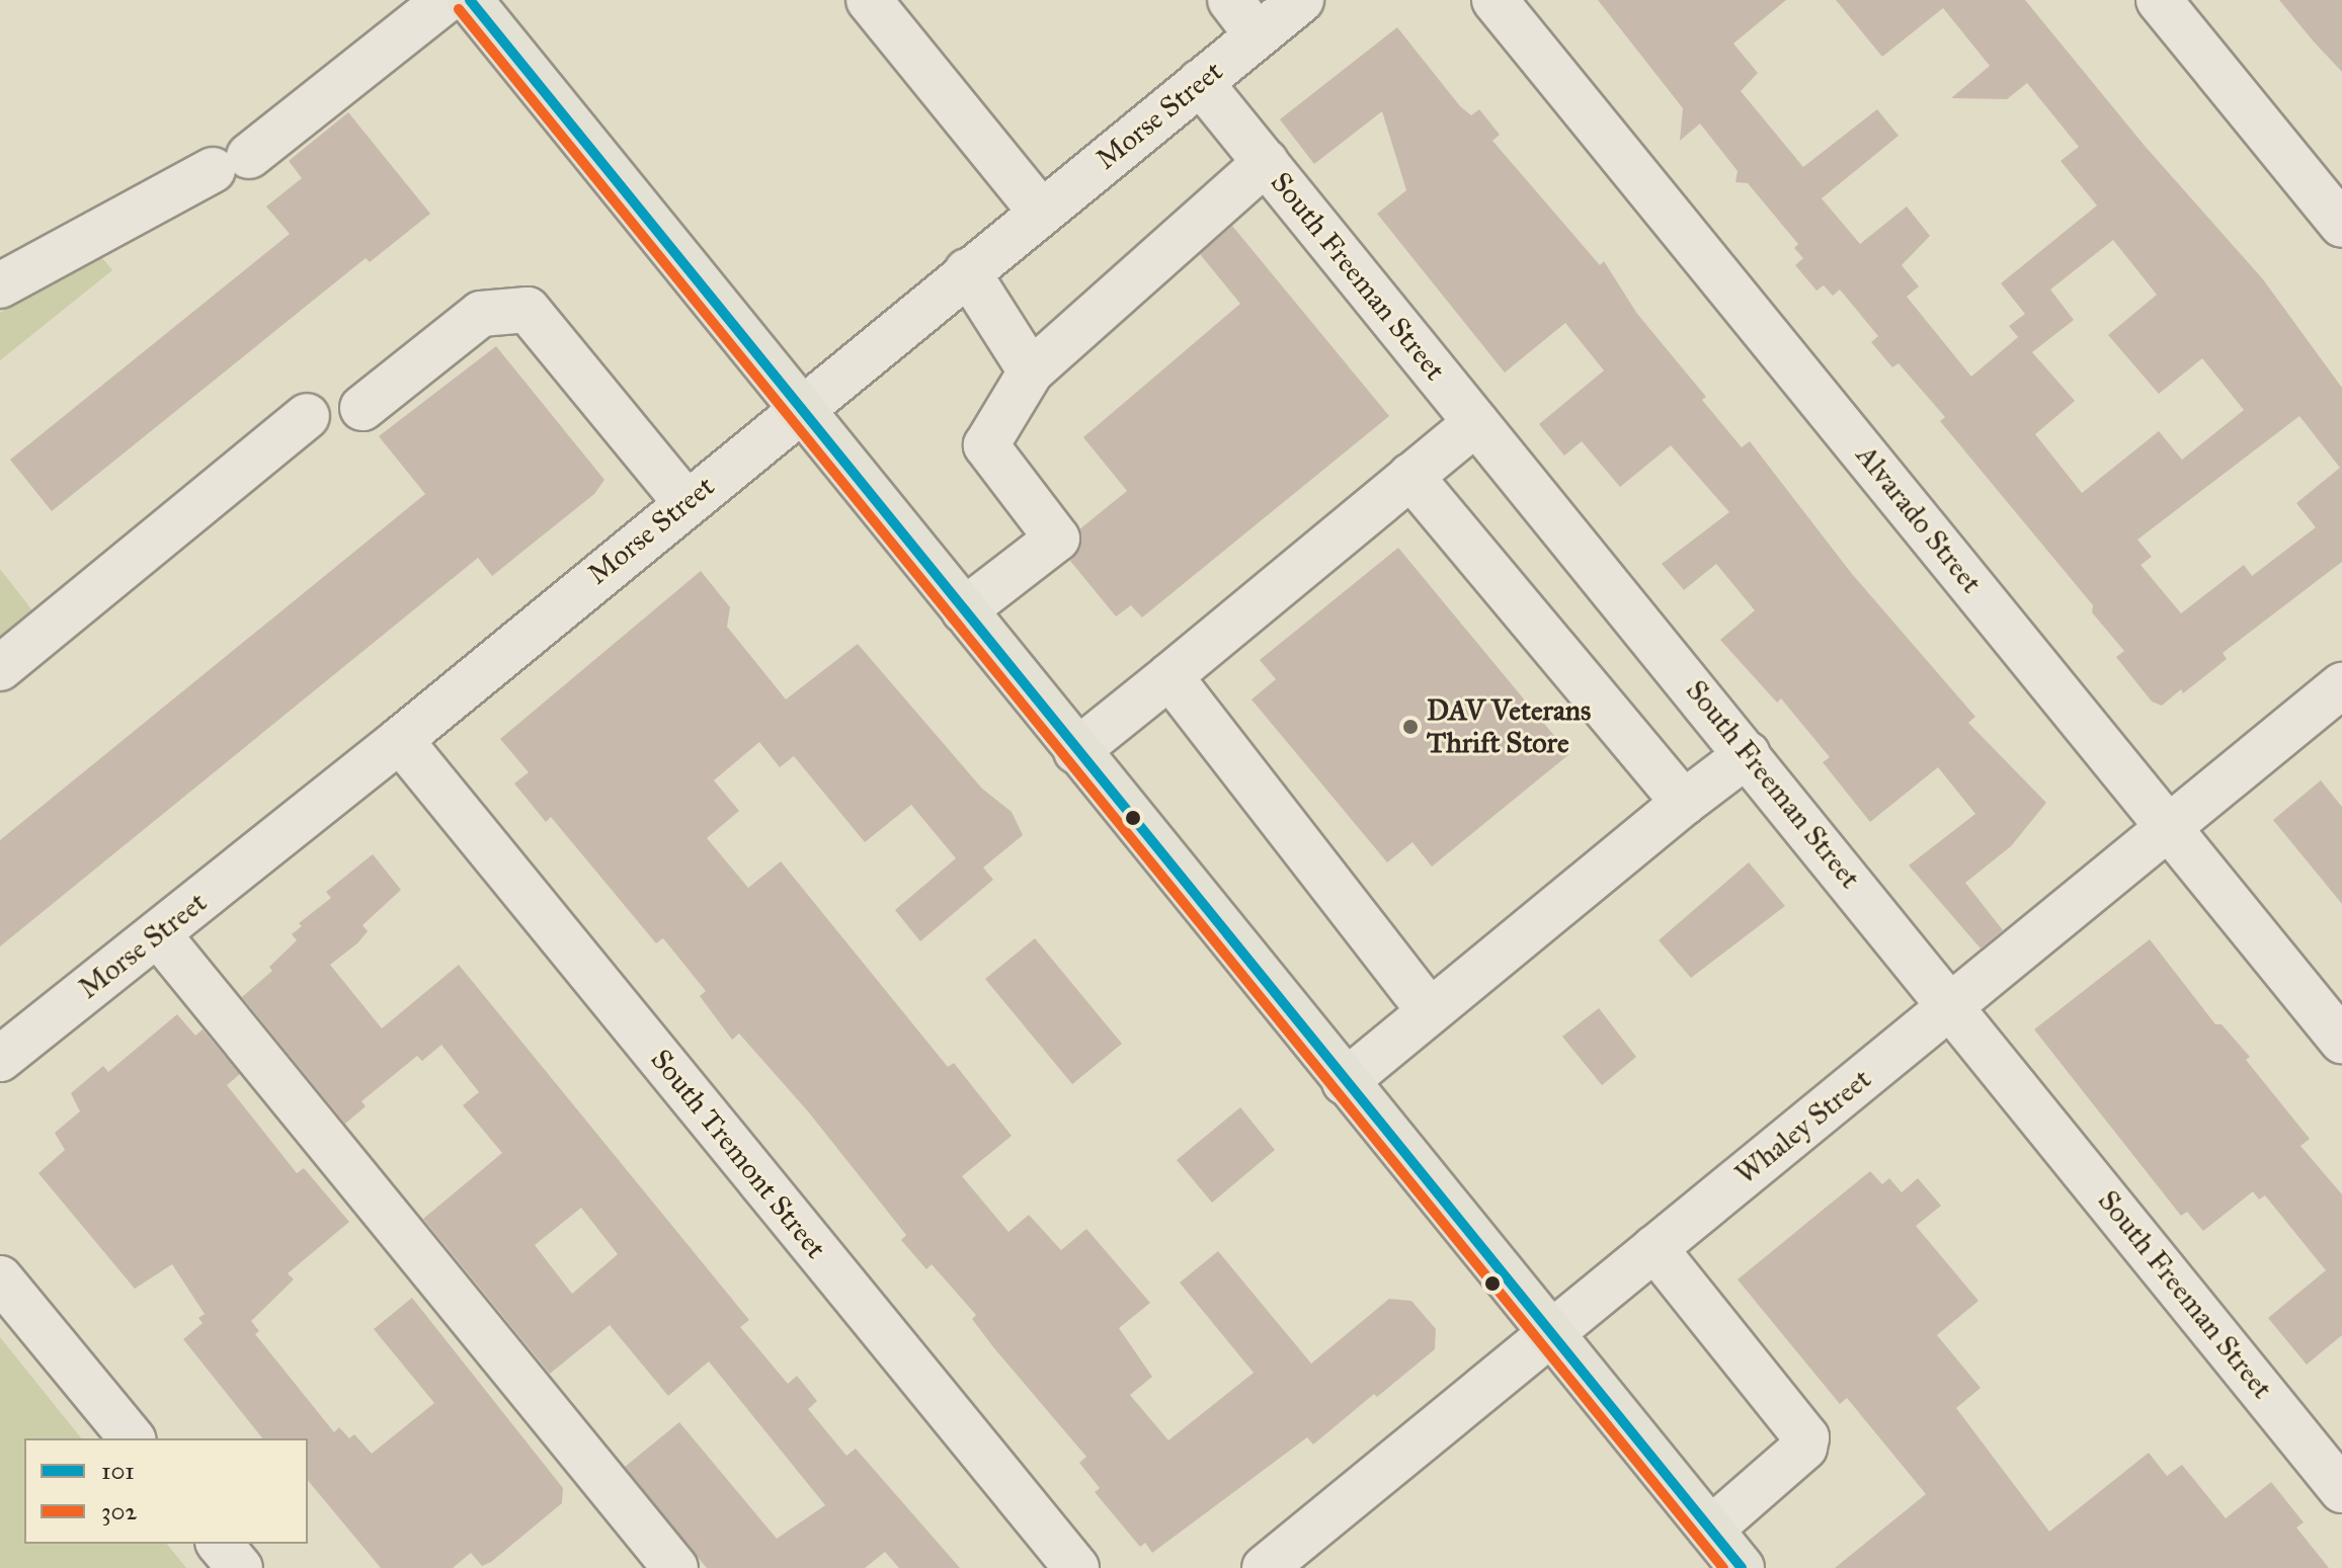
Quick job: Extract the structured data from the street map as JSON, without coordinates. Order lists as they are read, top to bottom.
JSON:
{
  "streets": {
    "street": [
      "Morse Street",
      "South Freeman Street",
      "Alvarado Street",
      "Whaley Street",
      "South Tremont Street"
    ]
  },
  "crossings": [
    ["Morse Street", "South Freeman Street"],
    ["Morse Street", "South Tremont Street"],
    ["South Freeman Street", "Whaley Street"],
    ["Alvarado Street", "Whaley Street"]
  ],
  "places": ["DAV Veterans Thrift Store"],
  "lines": ["transit line 101", "transit line 302"],
  "legend": ["101", "302"]
}
